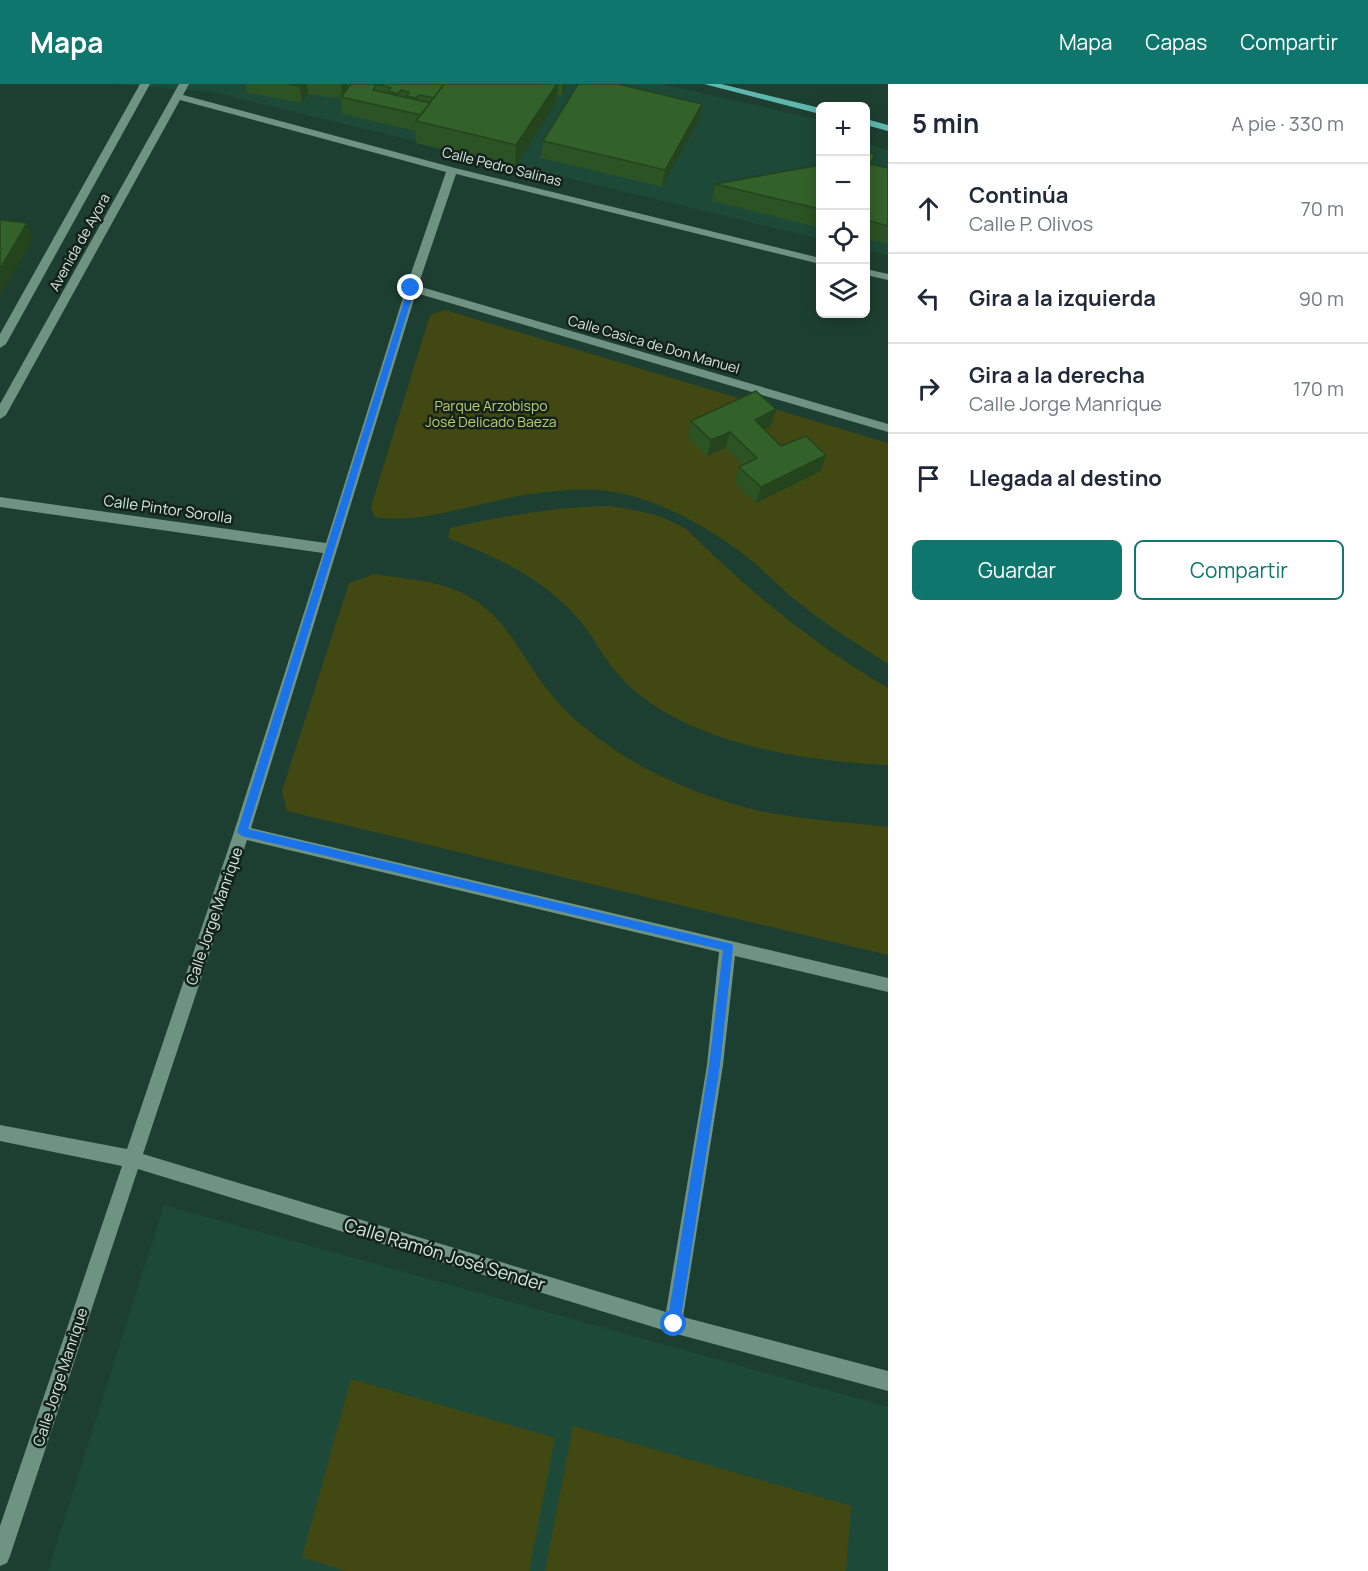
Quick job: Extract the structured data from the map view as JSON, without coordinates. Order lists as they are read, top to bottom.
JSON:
{
  "streets": {
    "street": [
      "Calle Pedro Salinas",
      "Avenida de Ayora",
      "Calle Casica de Don Manuel",
      "Calle Pintor Sorolla",
      "Calle Jorge Manrique",
      "Calle Ramón José Sender"
    ]
  },
  "crossings": [
    ["Calle Pedro Salinas", "Avenida de Ayora"],
    ["Calle Pedro Salinas", "Calle Jorge Manrique"],
    ["Calle Casica de Don Manuel", "Calle Jorge Manrique"],
    ["Calle Pintor Sorolla", "Calle Jorge Manrique"],
    ["Calle Jorge Manrique", "Calle Ramón José Sender"]
  ],
  "parks": ["Parque Arzobispo José Delicado Baeza"],
  "page": {
    "header": "Mapa",
    "nav": ["Mapa", "Capas", "Compartir"],
    "heading": ["5 min", "A pie · 330 m"],
    "map_buttons": ["+", "−"],
    "list": [
      ["Continúa", "Calle P. Olivos", "70 m"],
      ["Gira a la izquierda", "90 m"],
      ["Gira a la derecha", "Calle Jorge Manrique", "170 m"],
      "Llegada al destino"
    ],
    "buttons": ["Guardar", "Compartir"]
  }
}
